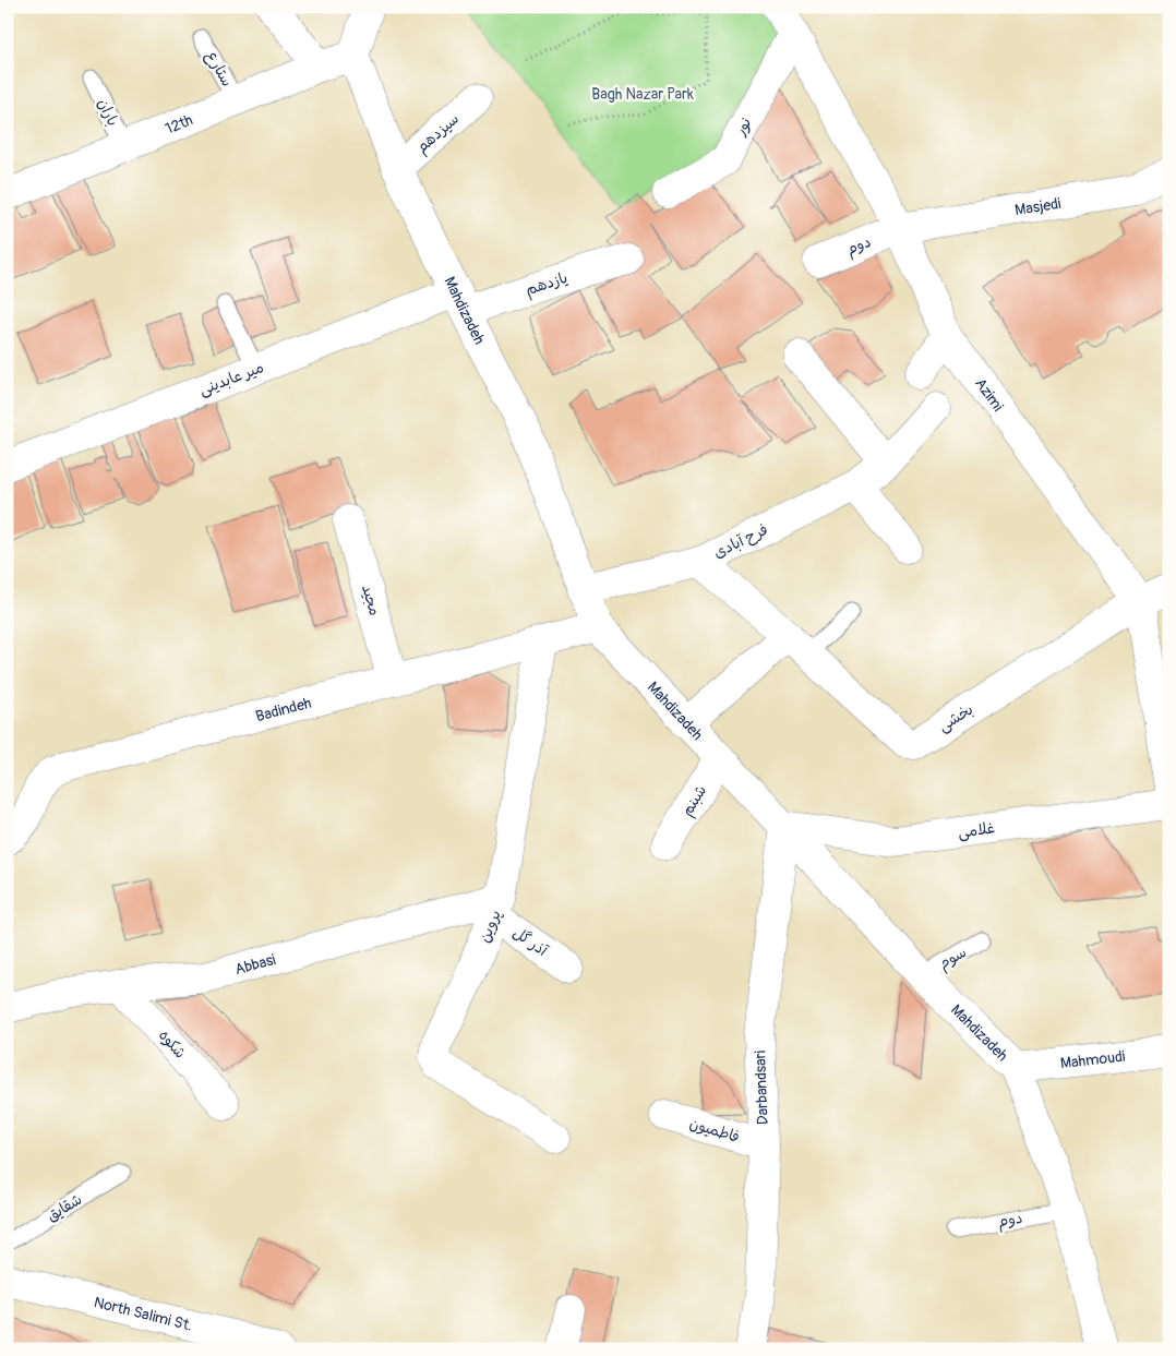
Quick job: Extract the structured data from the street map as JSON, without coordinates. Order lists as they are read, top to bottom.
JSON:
{
  "streets": {
    "street": [
      "12th",
      "نور",
      "سیزدهم",
      "Masjedi",
      "دوم",
      "یازدهم",
      "Mahdizadeh",
      "میر عابدینی",
      "Azimi",
      "فرح آبادی",
      "مجید",
      "Badindeh",
      "بخشی",
      "شبنم",
      "غلامی",
      "پروین",
      "آذر گل",
      "Abbasi",
      "شکوه",
      "Mahmoudi",
      "Darbandsari",
      "فاطمیون",
      "North Salimi St."
    ],
    "lane": [
      "ستارع",
      "باران",
      "سوم",
      "شقایق"
    ]
  },
  "crossings": [
    ["ستارع", "12th"],
    ["باران", "12th"],
    ["12th", "Mahdizadeh"],
    ["نور", "Azimi"],
    ["سیزدهم", "Mahdizadeh"],
    ["Masjedi", "دوم"],
    ["Masjedi", "Azimi"],
    ["دوم", "Mahdizadeh"],
    ["دوم", "Azimi"],
    ["یازدهم", "Mahdizadeh"],
    ["یازدهم", "میر عابدینی"],
    ["Mahdizadeh", "میر عابدینی"],
    ["Mahdizadeh", "فرح آبادی"],
    ["Mahdizadeh", "Badindeh"],
    ["Mahdizadeh", "شبنم"],
    ["Mahdizadeh", "غلامی"],
    ["Mahdizadeh", "سوم"],
    ["Mahdizadeh", "Mahmoudi"],
    ["Mahdizadeh", "Darbandsari"],
    ["Azimi", "بخشی"],
    ["فرح آبادی", "بخشی"],
    ["مجید", "Badindeh"],
    ["Badindeh", "پروین"],
    ["غلامی", "Darbandsari"],
    ["پروین", "آذر گل"],
    ["پروین", "Abbasi"],
    ["آذر گل", "Abbasi"],
    ["Abbasi", "شکوه"],
    ["Darbandsari", "فاطمیون"]
  ],
  "parks": ["Bagh Nazar Park"]
}
